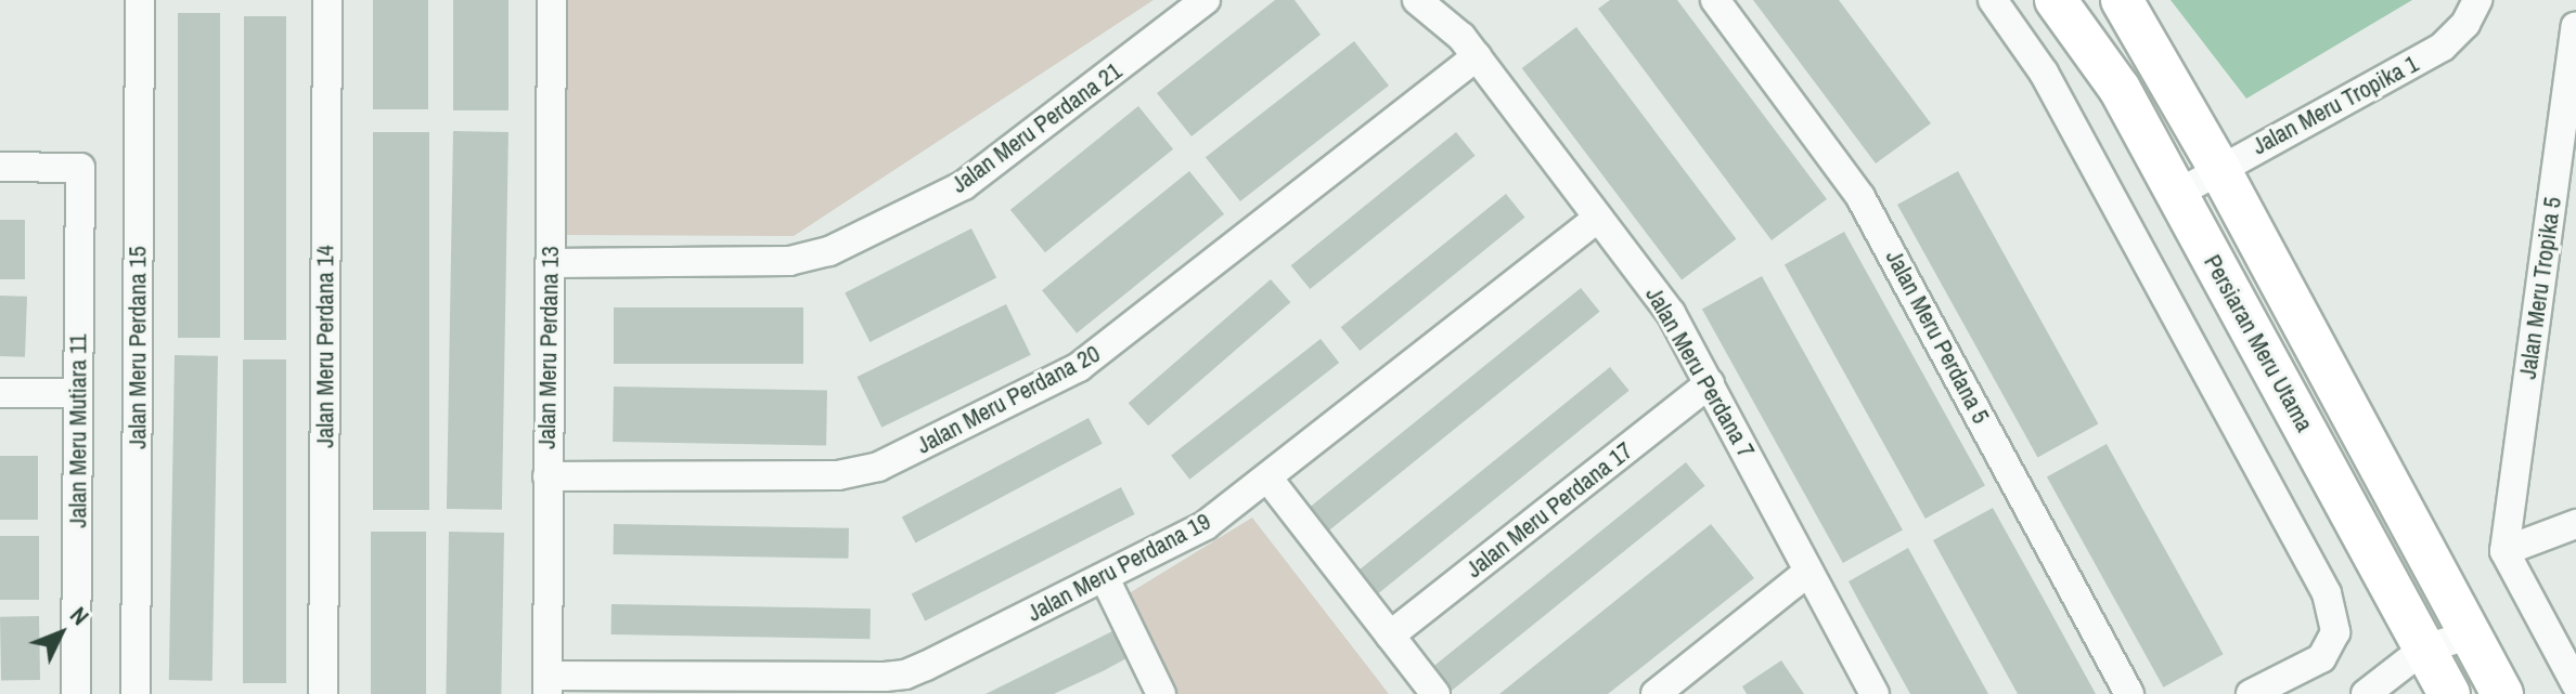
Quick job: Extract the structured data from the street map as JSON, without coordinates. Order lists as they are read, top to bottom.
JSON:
{
  "streets": {
    "main road": ["Persiaran Meru Utama"],
    "street": [
      "Jalan Meru Tropika 1",
      "Jalan Meru Perdana 21",
      "Jalan Meru Tropika 5",
      "Jalan Meru Perdana 5",
      "Jalan Meru Perdana 14",
      "Jalan Meru Perdana 15",
      "Jalan Meru Perdana 13",
      "Jalan Meru Perdana 7",
      "Jalan Meru Perdana 20",
      "Jalan Meru Mutiara 11",
      "Jalan Meru Perdana 17",
      "Jalan Meru Perdana 19"
    ]
  },
  "crossings": [
    ["Jalan Meru Tropika 1", "Persiaran Meru Utama"],
    ["Jalan Meru Perdana 21", "Jalan Meru Perdana 13"],
    ["Jalan Meru Perdana 13", "Jalan Meru Perdana 20"],
    ["Jalan Meru Perdana 13", "Jalan Meru Perdana 19"],
    ["Jalan Meru Perdana 7", "Jalan Meru Perdana 20"],
    ["Jalan Meru Perdana 7", "Jalan Meru Perdana 17"],
    ["Jalan Meru Perdana 7", "Jalan Meru Perdana 19"]
  ],
  "north": "top right"
}
